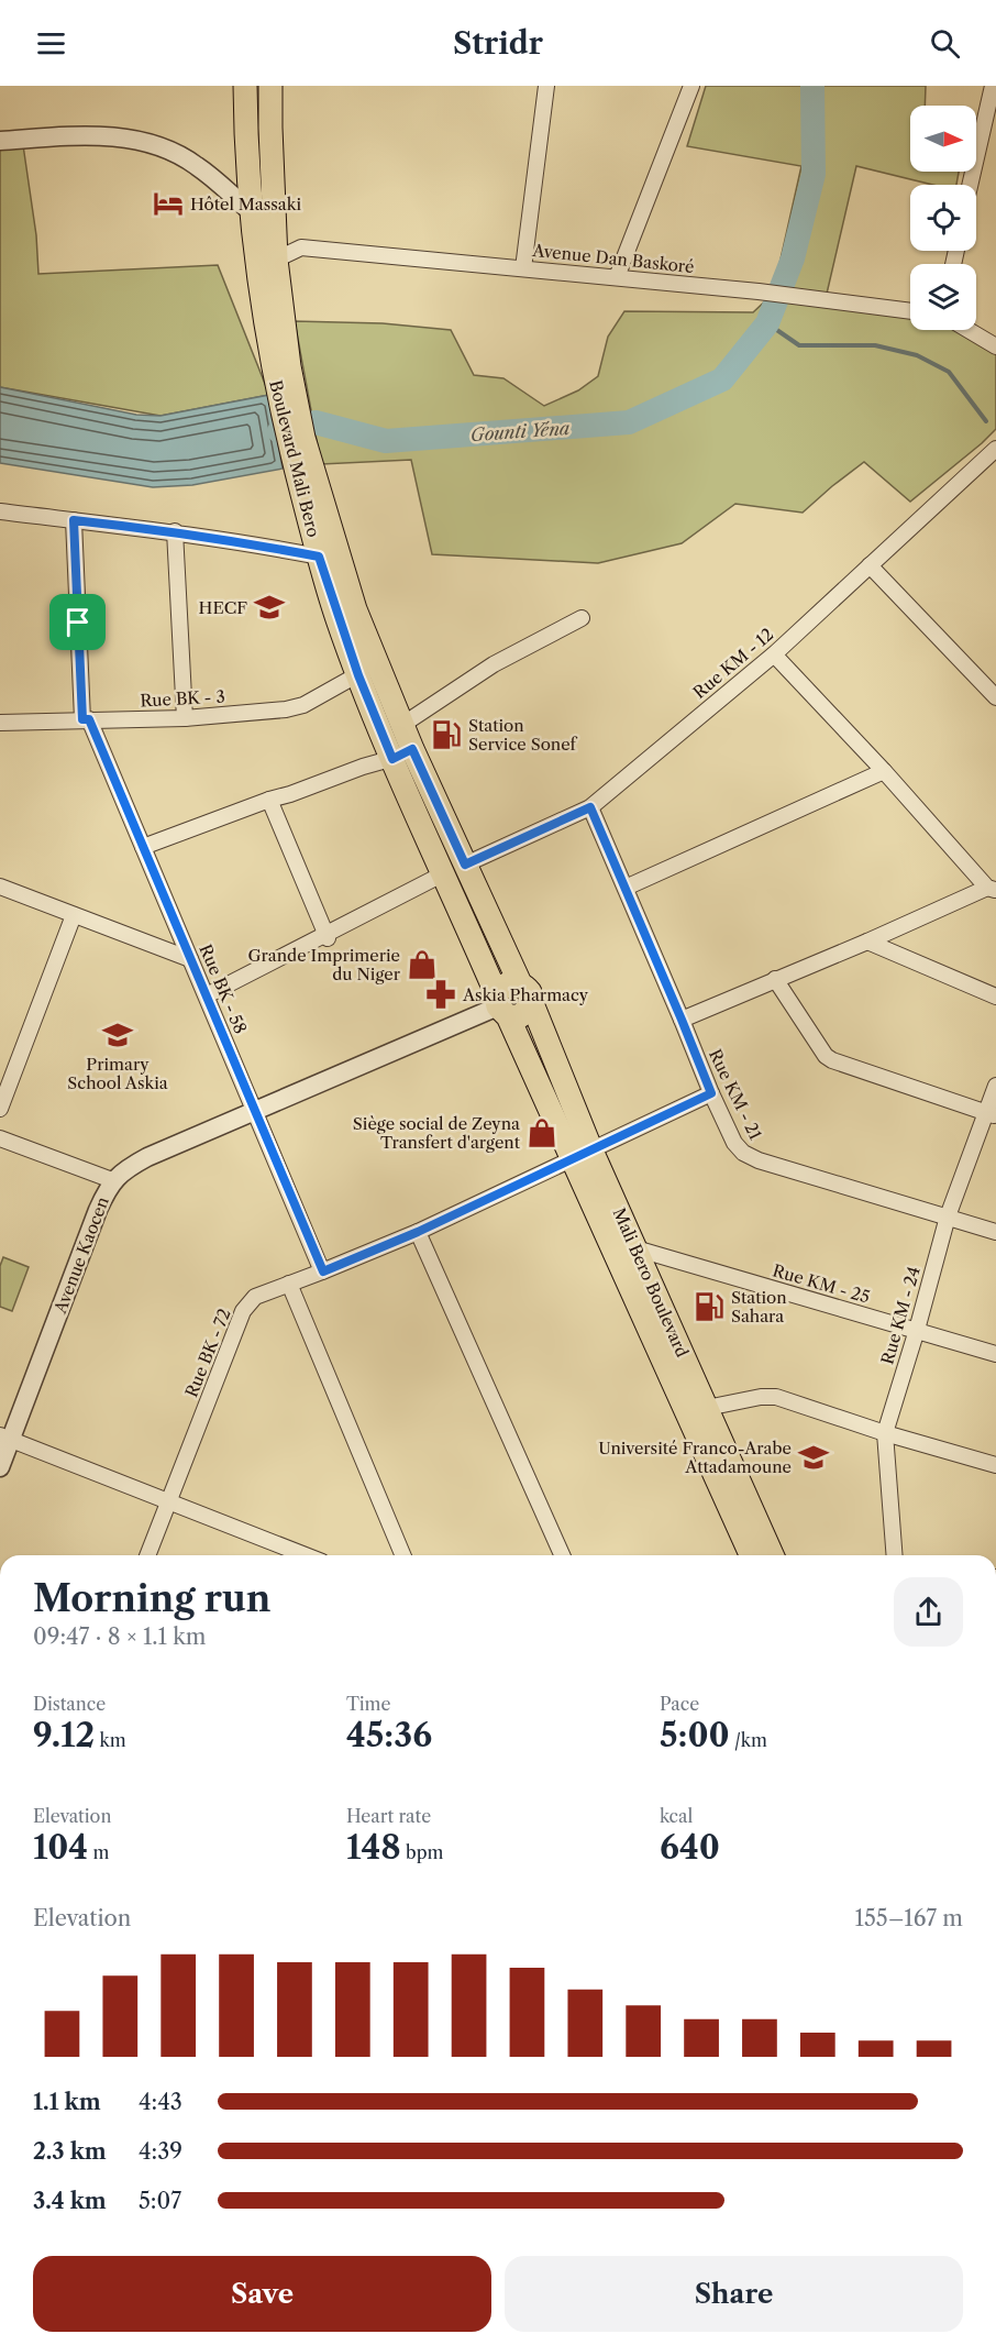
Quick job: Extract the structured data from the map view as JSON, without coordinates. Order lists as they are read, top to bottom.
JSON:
{
  "streets": {
    "main road": ["Boulevard Mali Bero", "Mali Bero Boulevard"],
    "street": [
      "Avenue Dan Baskoré",
      "Rue KM - 12",
      "Rue BK - 3",
      "Rue BK - 58",
      "Rue KM - 21",
      "Avenue Kaocen",
      "Rue KM - 25",
      "Rue KM - 24",
      "Rue BK - 72"
    ]
  },
  "crossings": [
    ["Avenue Dan Baskoré", "Boulevard Mali Bero"],
    ["Boulevard Mali Bero", "Rue KM - 12"],
    ["Boulevard Mali Bero", "Rue BK - 3"],
    ["Boulevard Mali Bero", "Avenue Kaocen"],
    ["Boulevard Mali Bero", "Mali Bero Boulevard"],
    ["Rue KM - 12", "Rue BK - 58"],
    ["Rue KM - 12", "Rue KM - 21"],
    ["Rue BK - 3", "Rue BK - 58"],
    ["Rue BK - 58", "Avenue Kaocen"],
    ["Rue BK - 58", "Rue BK - 72"],
    ["Rue KM - 21", "Rue KM - 24"],
    ["Rue KM - 21", "Rue BK - 72"],
    ["Avenue Kaocen", "Mali Bero Boulevard"],
    ["Mali Bero Boulevard", "Rue KM - 25"],
    ["Mali Bero Boulevard", "Rue BK - 72"],
    ["Rue KM - 25", "Rue KM - 24"]
  ],
  "water": ["Gounti Yéna"],
  "places": {
    "hotel": ["Hôtel Massaki"],
    "school or university": ["HECF", "Primary School Askia", "Université Franco-Arabe Attadamoune"],
    "fuel station": ["Station Service Sonef", "Station Sahara"],
    "shop": ["Grande Imprimerie du Niger", "Siège social de Zeyna Transfert d'argent"],
    "pharmacy": ["Askia Pharmacy"]
  },
  "north": "right",
  "page": {
    "header": "Stridr",
    "heading": ["Morning run", "09:47 · 8 × 1.1 km"],
    "stats": [
      ["Distance", "9.12 km"],
      ["Time", "45:36"],
      ["Pace", "5:00 /km"],
      ["Elevation", "104 m"],
      ["Heart rate", "148 bpm"],
      ["kcal", "640"]
    ],
    "chart": ["Elevation", "155–167 m"],
    "list": [
      {
        "name": "1.1 km",
        "note": "4:43"
      },
      {
        "name": "2.3 km",
        "note": "4:39"
      },
      {
        "name": "3.4 km",
        "note": "5:07"
      }
    ],
    "buttons": ["Save", "Share"]
  }
}
